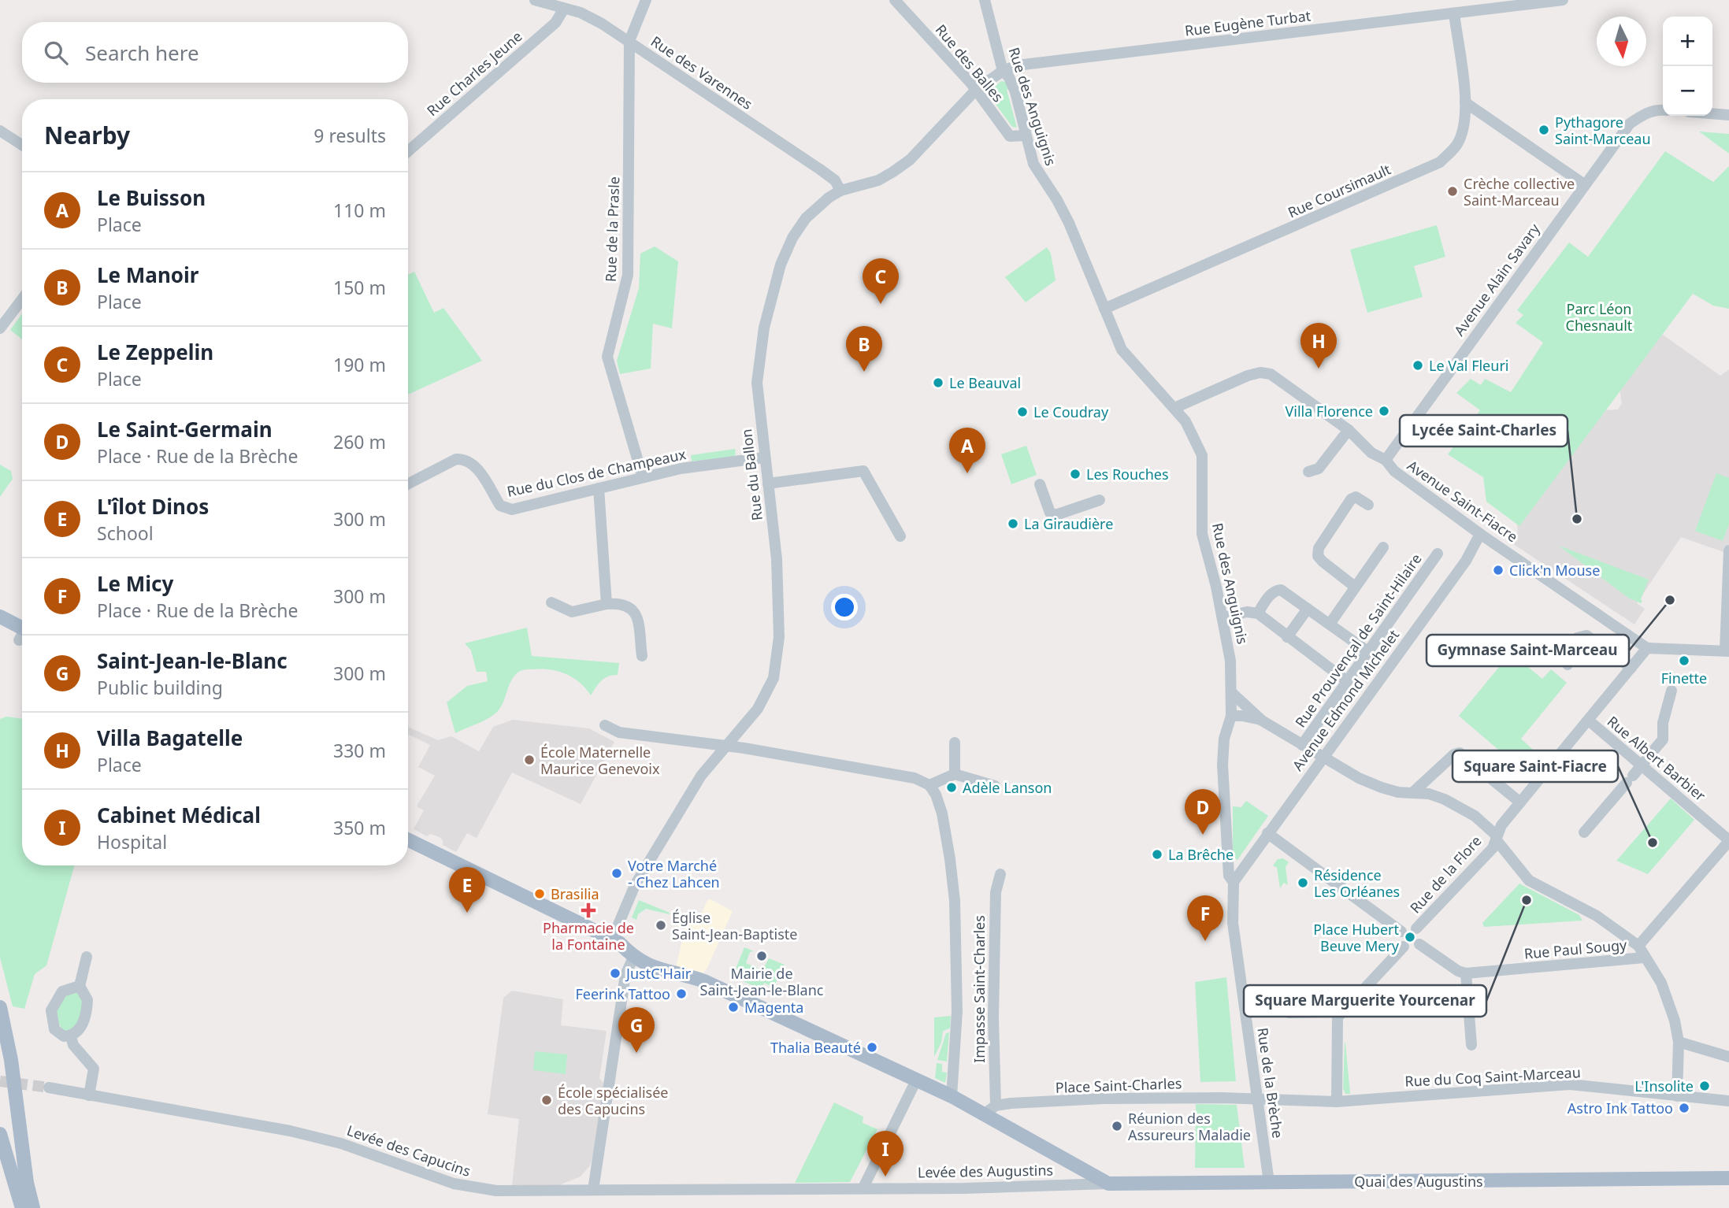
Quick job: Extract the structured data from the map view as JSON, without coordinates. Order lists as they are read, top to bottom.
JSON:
{
  "streets": {
    "main road": ["Quai des Augustins"],
    "street": [
      "Rue Eugène Turbat",
      "Rue des Balles",
      "Rue des Varennes",
      "Rue Charles Jeune",
      "Rue des Anguignis",
      "Rue Coursimault",
      "Rue de la Prasle",
      "Avenue Alain Savary",
      "Rue du Clos de Champeaux",
      "Rue du Ballon",
      "Avenue Saint-Fiacre",
      "Rue Prouvençal de Saint-Hilaire",
      "Avenue Edmond Michelet",
      "Rue Albert Barbier",
      "Rue de la Flore",
      "Rue Paul Sougy",
      "Impasse Saint-Charles",
      "Rue du Coq Saint-Marceau",
      "Rue de la Brèche",
      "Place Saint-Charles",
      "Levée des Capucins",
      "Levée des Augustins"
    ]
  },
  "crossings": [
    ["Rue Eugène Turbat", "Rue des Anguignis"],
    ["Rue Eugène Turbat", "Rue Coursimault"],
    ["Rue Eugène Turbat", "Rue du Ballon"],
    ["Rue des Balles", "Rue des Anguignis"],
    ["Rue des Balles", "Rue du Ballon"],
    ["Rue des Varennes", "Rue Charles Jeune"],
    ["Rue des Varennes", "Rue de la Prasle"],
    ["Rue des Varennes", "Rue du Ballon"],
    ["Rue des Anguignis", "Rue Coursimault"],
    ["Rue des Anguignis", "Rue du Ballon"],
    ["Rue des Anguignis", "Avenue Saint-Fiacre"],
    ["Rue des Anguignis", "Rue de la Brèche"],
    ["Rue de la Prasle", "Rue du Clos de Champeaux"],
    ["Avenue Alain Savary", "Avenue Saint-Fiacre"],
    ["Rue du Clos de Champeaux", "Rue du Ballon"],
    ["Avenue Saint-Fiacre", "Avenue Edmond Michelet"],
    ["Avenue Saint-Fiacre", "Rue de la Flore"],
    ["Avenue Edmond Michelet", "Rue de la Brèche"],
    ["Rue Albert Barbier", "Rue de la Flore"],
    ["Impasse Saint-Charles", "Place Saint-Charles"],
    ["Rue du Coq Saint-Marceau", "Rue de la Brèche"],
    ["Rue du Coq Saint-Marceau", "Place Saint-Charles"],
    ["Rue de la Brèche", "Place Saint-Charles"],
    ["Rue de la Brèche", "Quai des Augustins"],
    ["Levée des Capucins", "Levée des Augustins"],
    ["Levée des Augustins", "Quai des Augustins"]
  ],
  "parks": ["Parc Léon Chesnault"],
  "places": {
    "other": [
      "Pythagore Saint-Marceau",
      "Crèche collective Saint-Marceau",
      "Le Val Fleuri",
      "Le Beauval",
      "Villa Florence",
      "Le Coudray",
      "Les Rouches",
      "Lycée Saint-Charles",
      "La Giraudière",
      "Click'n Mouse",
      "Gymnase Saint-Marceau",
      "Finette",
      "École Maternelle Maurice Genevoix",
      "Adèle Lanson",
      "Square Saint-Fiacre",
      "La Brêche",
      "Votre Marché - Chez Lahcen",
      "Résidence Les Orléanes",
      "Brasilia",
      "Square Marguerite Yourcenar",
      "Église Saint-Jean-Baptiste",
      "Place Hubert Beuve Mery",
      "Mairie de Saint-Jean-le-Blanc",
      "JustC'Hair",
      "Feerink Tattoo",
      "Magenta",
      "Thalia Beauté",
      "L'Insolite",
      "École spécialisée des Capucins",
      "Astro Ink Tattoo",
      "Réunion des Assureurs Maladie"
    ],
    "health": ["Pharmacie de la Fontaine"]
  },
  "north": "bottom",
  "page": {
    "map_buttons": ["+", "−"],
    "search": "Search here",
    "heading": ["Nearby", "9 results"],
    "list": [
      {
        "mark": "A",
        "name": "Le Buisson",
        "note": "Place",
        "value": "110 m"
      },
      {
        "mark": "B",
        "name": "Le Manoir",
        "note": "Place",
        "value": "150 m"
      },
      {
        "mark": "C",
        "name": "Le Zeppelin",
        "note": "Place",
        "value": "190 m"
      },
      {
        "mark": "D",
        "name": "Le Saint-Germain",
        "note": "Place · Rue de la Brèche",
        "value": "260 m"
      },
      {
        "mark": "E",
        "name": "L'îlot Dinos",
        "note": "School",
        "value": "300 m"
      },
      {
        "mark": "F",
        "name": "Le Micy",
        "note": "Place · Rue de la Brèche",
        "value": "300 m"
      },
      {
        "mark": "G",
        "name": "Saint-Jean-le-Blanc",
        "note": "Public building",
        "value": "300 m"
      },
      {
        "mark": "H",
        "name": "Villa Bagatelle",
        "note": "Place",
        "value": "330 m"
      },
      {
        "mark": "I",
        "name": "Cabinet Médical",
        "note": "Hospital",
        "value": "350 m"
      }
    ],
    "pins": [
      "C",
      "H",
      "B",
      "A",
      "D",
      "E",
      "F",
      "G",
      "I"
    ]
  }
}
